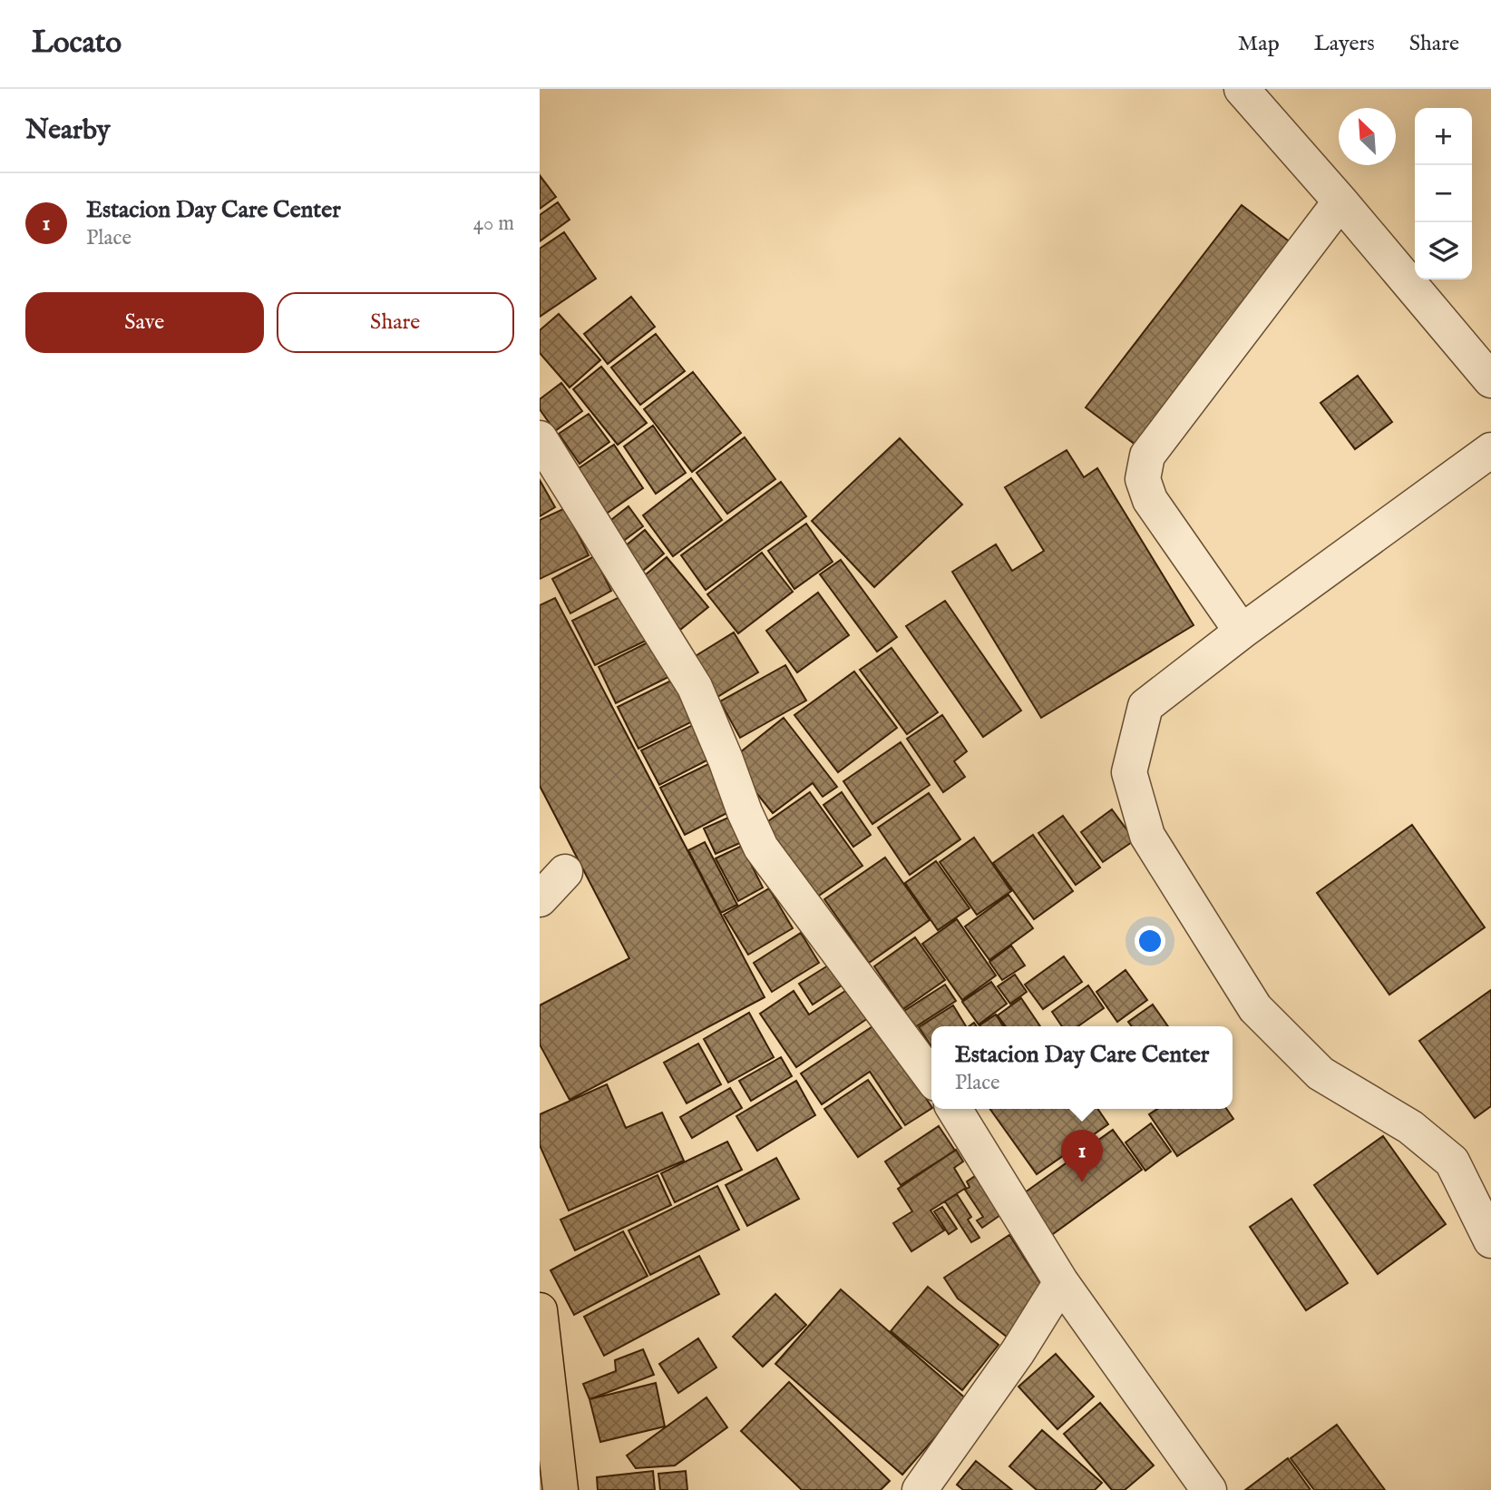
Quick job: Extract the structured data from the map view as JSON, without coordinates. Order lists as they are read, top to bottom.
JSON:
{
  "north": "top left",
  "page": {
    "header": "Locato",
    "nav": ["Map", "Layers", "Share"],
    "heading": "Nearby",
    "map_buttons": ["+", "−"],
    "list": [
      {
        "mark": "1",
        "name": "Estacion Day Care Center",
        "note": "Place",
        "value": "40 m"
      }
    ],
    "buttons": ["Save", "Share"],
    "popup": ["Estacion Day Care Center", "Place"],
    "pins": "1"
  }
}
